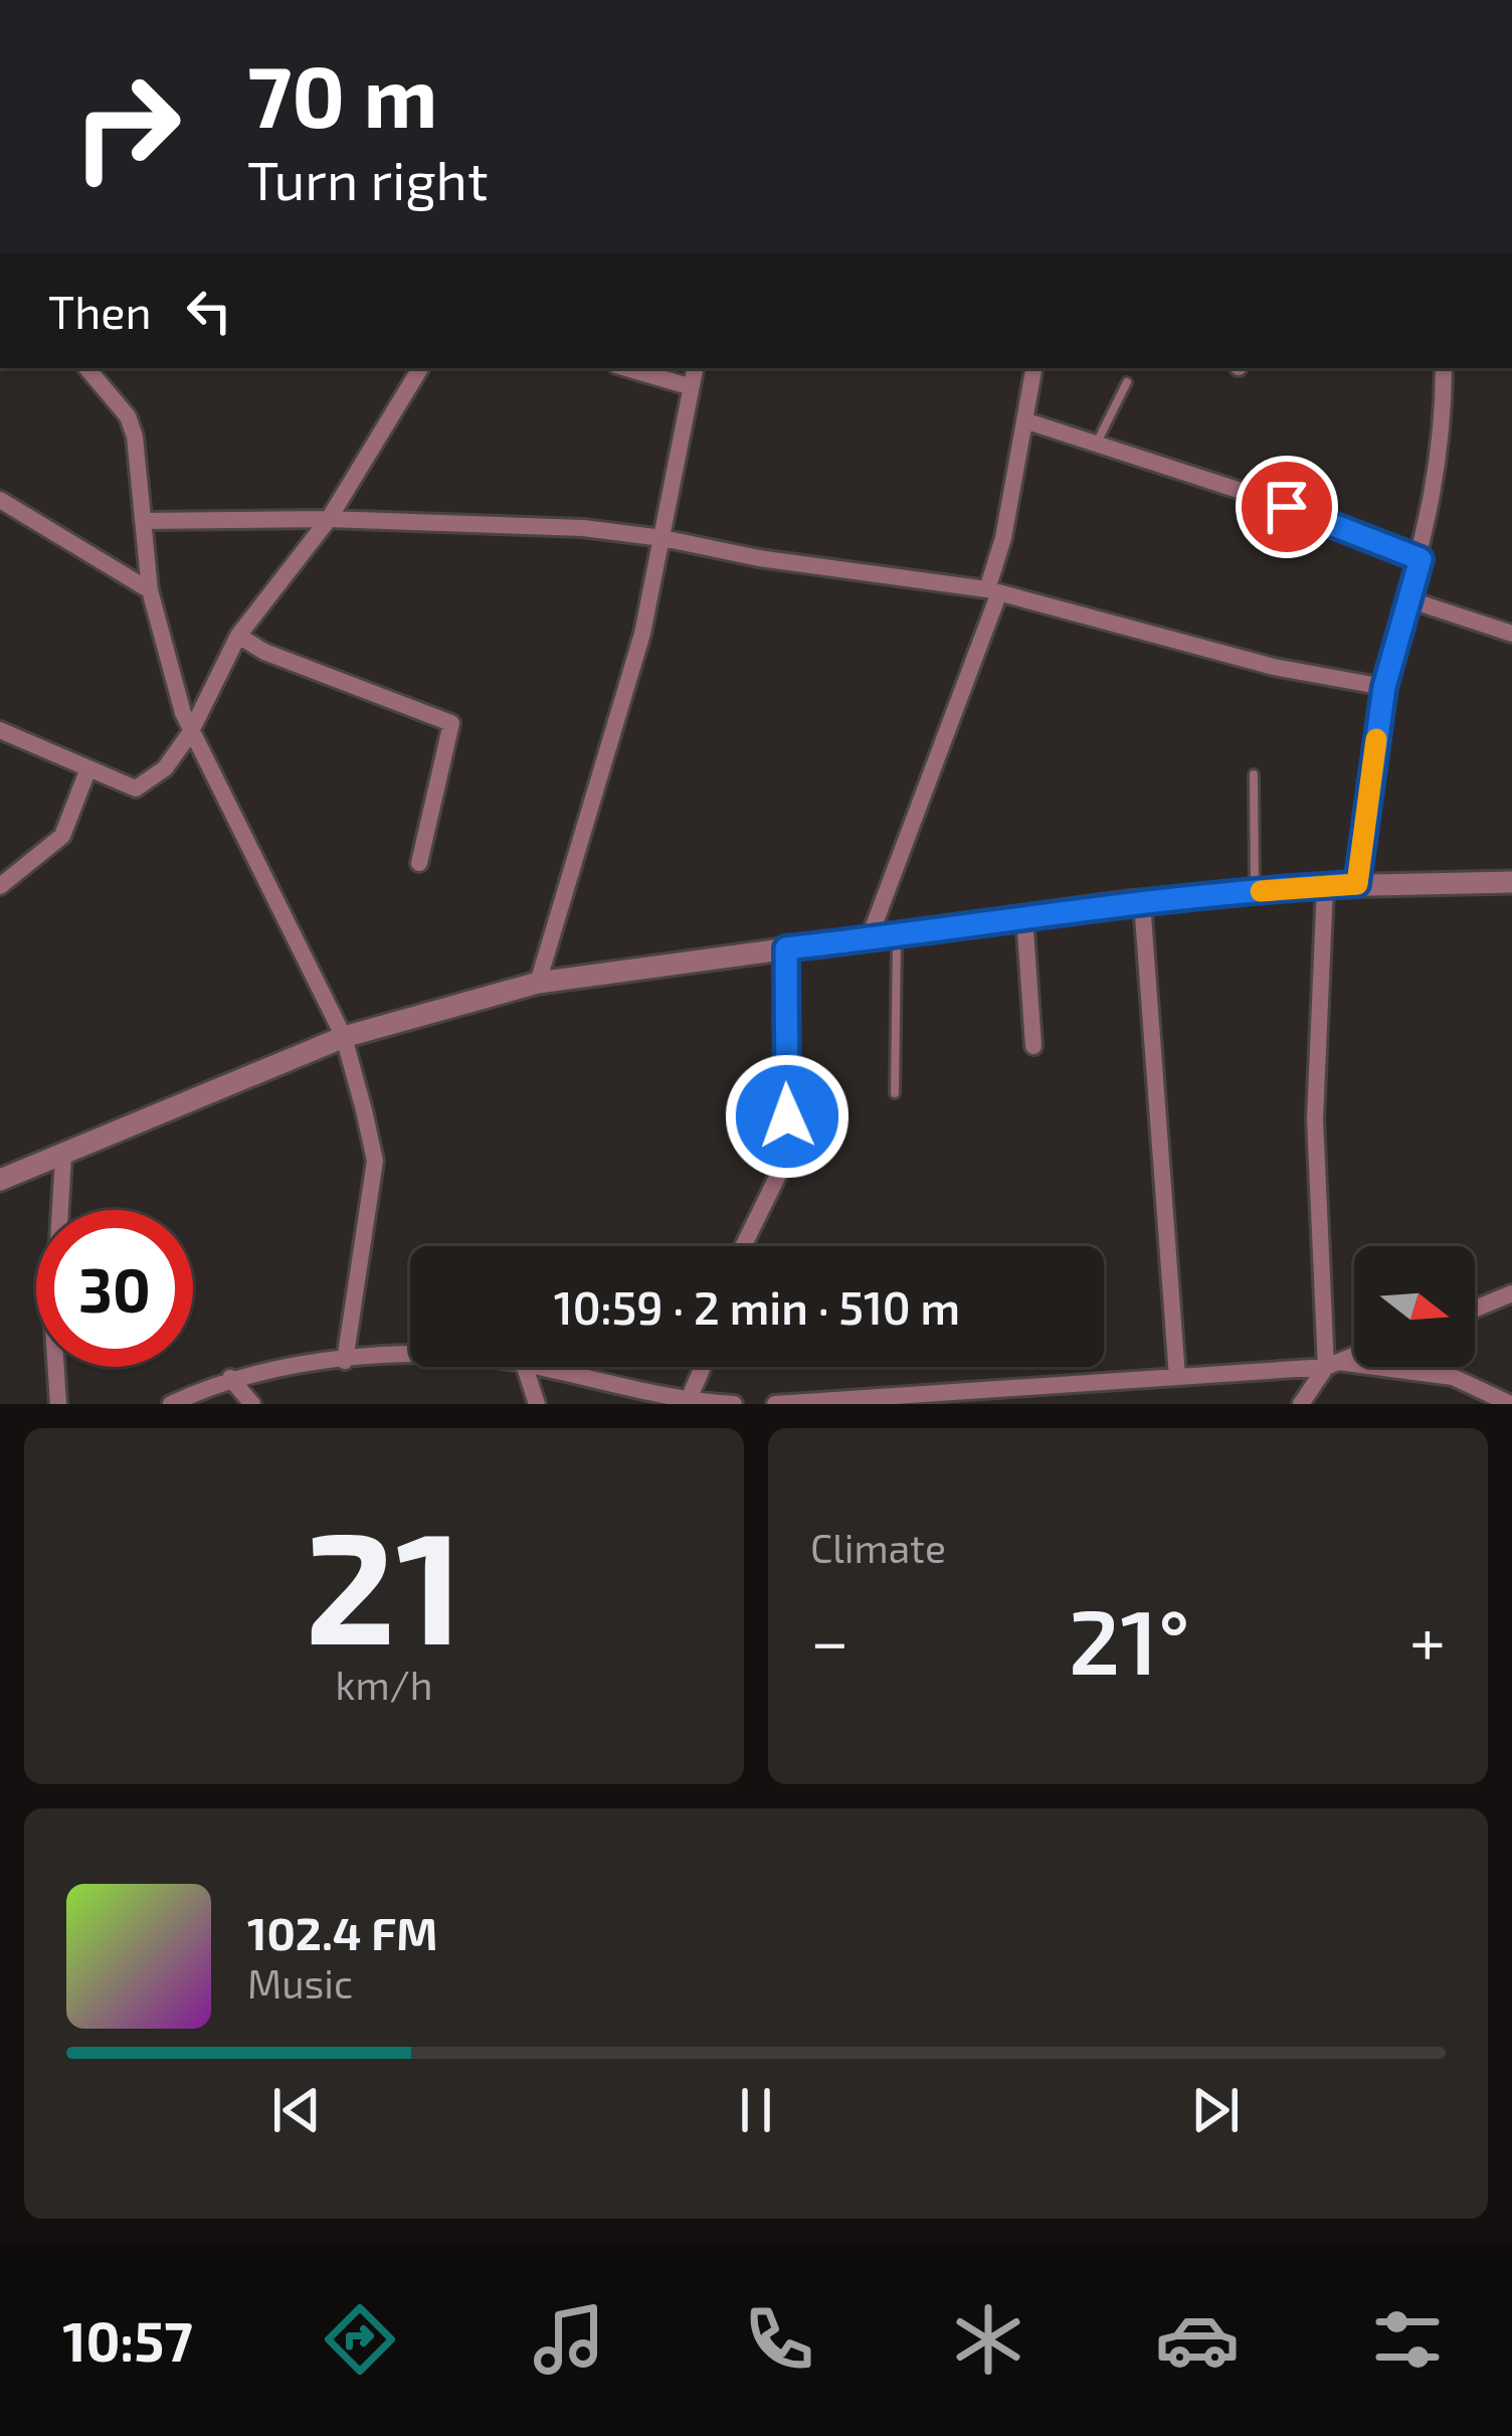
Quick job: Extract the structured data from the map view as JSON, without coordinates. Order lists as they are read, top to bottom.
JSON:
{
  "north": "right",
  "page": {
    "turn": ["70 m", "Turn right"],
    "then": "Then",
    "limit": "30",
    "trip": "10:59 · 2 min · 510 m",
    "tile": [
      ["21", "km/h"],
      "Climate"
    ],
    "heat": ["−", "21°", "+"],
    "song": ["102.4 FM", "Music"],
    "tabs": "10:57"
  }
}
